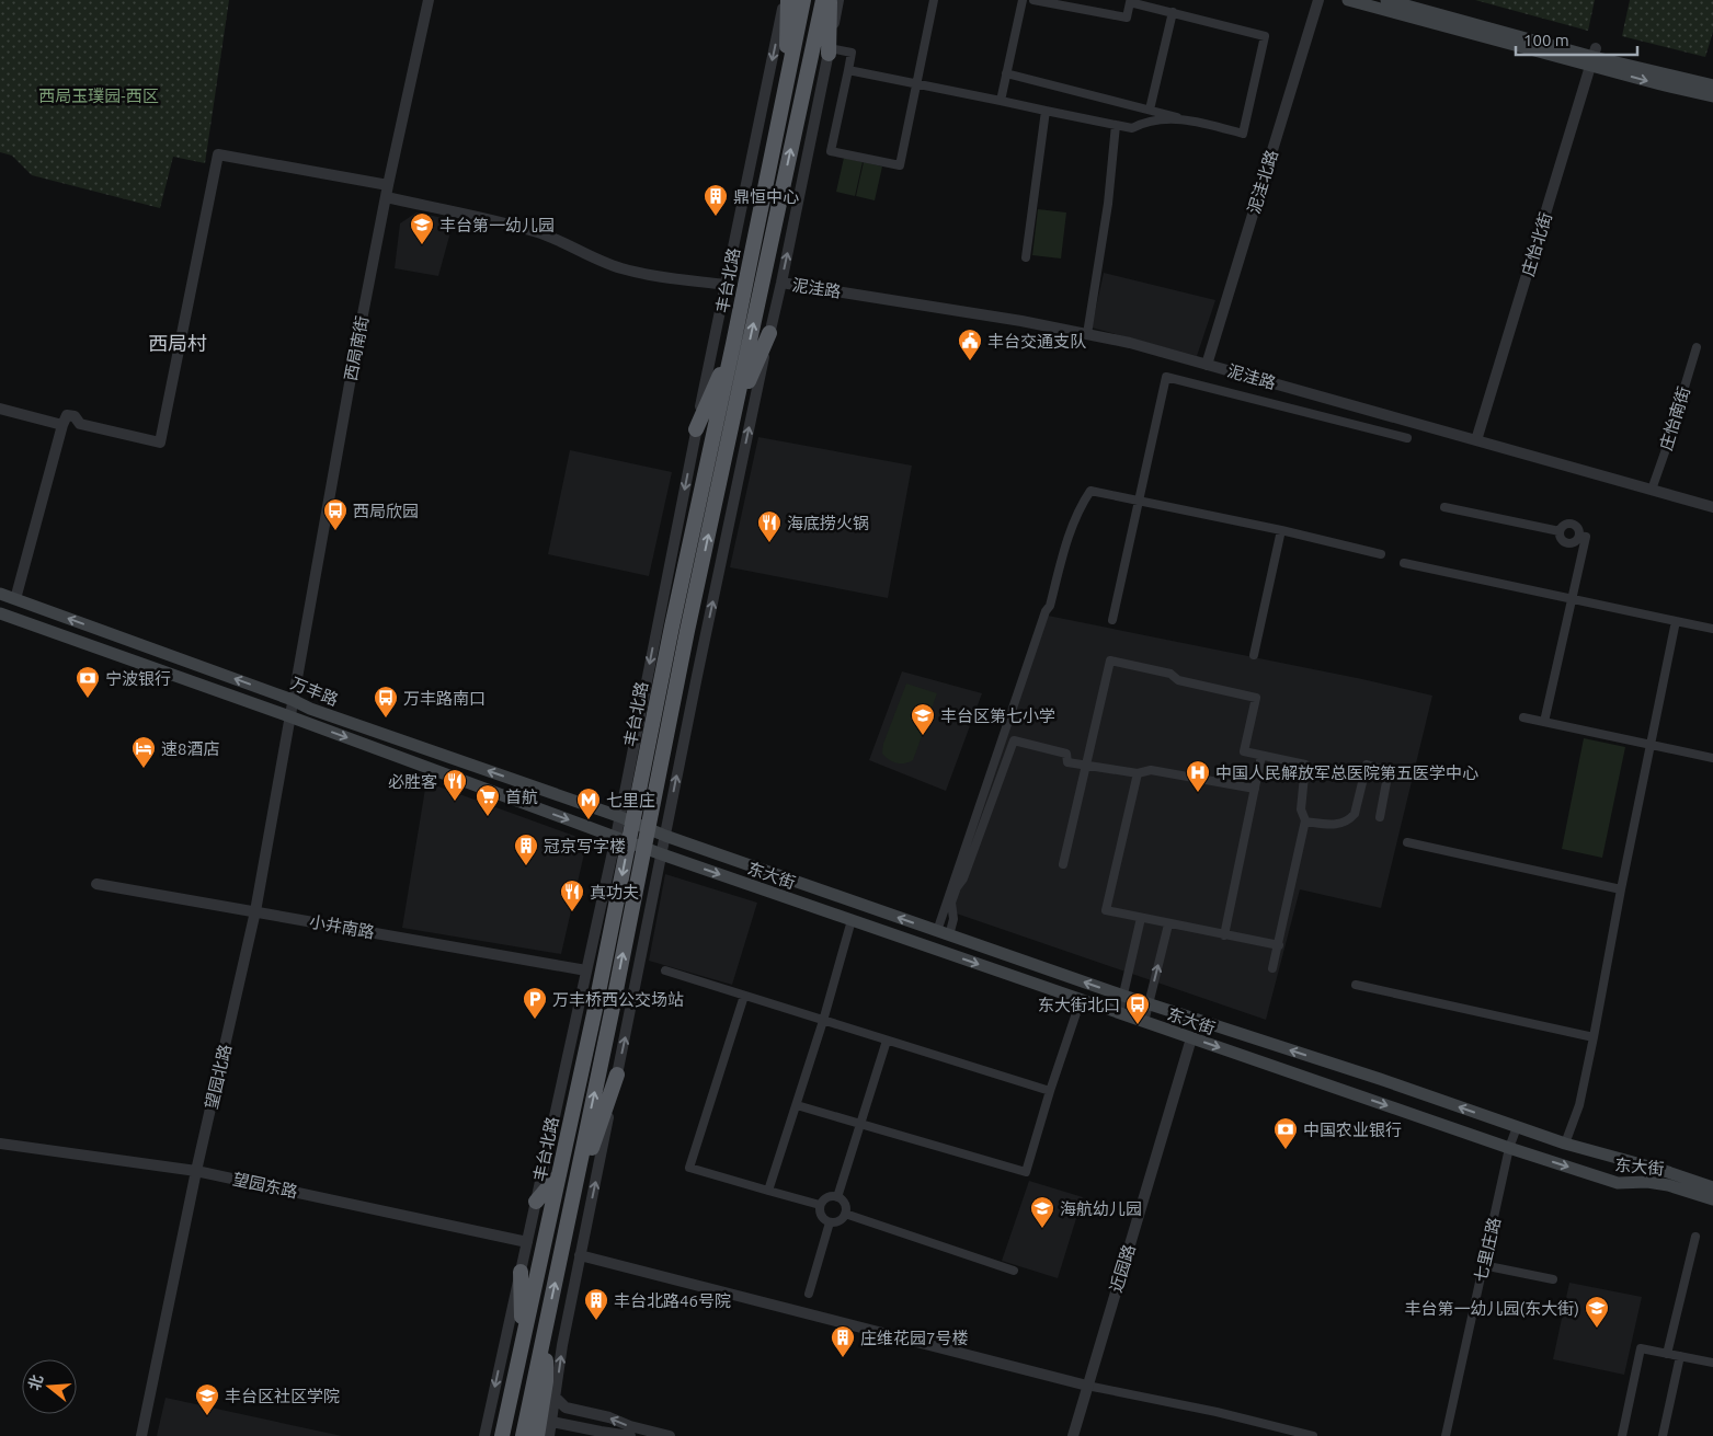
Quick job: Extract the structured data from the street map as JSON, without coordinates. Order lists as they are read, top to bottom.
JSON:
{
  "streets": {
    "highway": ["丰台北路"],
    "main road": ["万丰路", "东大街"],
    "street": [
      "泥洼北路",
      "庄怡北街",
      "泥洼路",
      "西局南街",
      "庄怡南街",
      "小井南路",
      "望园北路",
      "望园东路",
      "七里庄路",
      "近园路"
    ]
  },
  "crossings": [
    ["泥洼北路", "泥洼路"],
    ["庄怡北街", "泥洼路"],
    ["丰台北路", "万丰路"],
    ["丰台北路", "小井南路"],
    ["丰台北路", "望园东路"],
    ["泥洼路", "庄怡南街"],
    ["西局南街", "万丰路"],
    ["西局南街", "望园北路"],
    ["万丰路", "东大街"],
    ["万丰路", "望园北路"],
    ["东大街", "七里庄路"],
    ["东大街", "近园路"],
    ["小井南路", "望园北路"],
    ["望园北路", "望园东路"]
  ],
  "districts": ["西局村"],
  "parks": ["西局玉璞园-西区"],
  "places": {
    "building": [
      "鼎恒中心",
      "冠京写字楼",
      "丰台北路46号院",
      "庄维花园7号楼"
    ],
    "school or university": [
      "丰台第一幼儿园",
      "丰台区第七小学",
      "海航幼儿园",
      "丰台第一幼儿园(东大街)",
      "丰台区社区学院"
    ],
    "public building": ["丰台交通支队"],
    "bus stop": ["西局欣园", "万丰路南口", "东大街北口"],
    "restaurant": ["海底捞火锅", "必胜客", "真功夫"],
    "bank": ["宁波银行", "中国农业银行"],
    "hotel": ["速8酒店"],
    "hospital": ["中国人民解放军总医院第五医学中心"],
    "supermarket": ["首航"],
    "metro station": ["七里庄"],
    "parking": ["万丰桥西公交场站"]
  },
  "scale_bar": "100 m",
  "north": "left"
}
